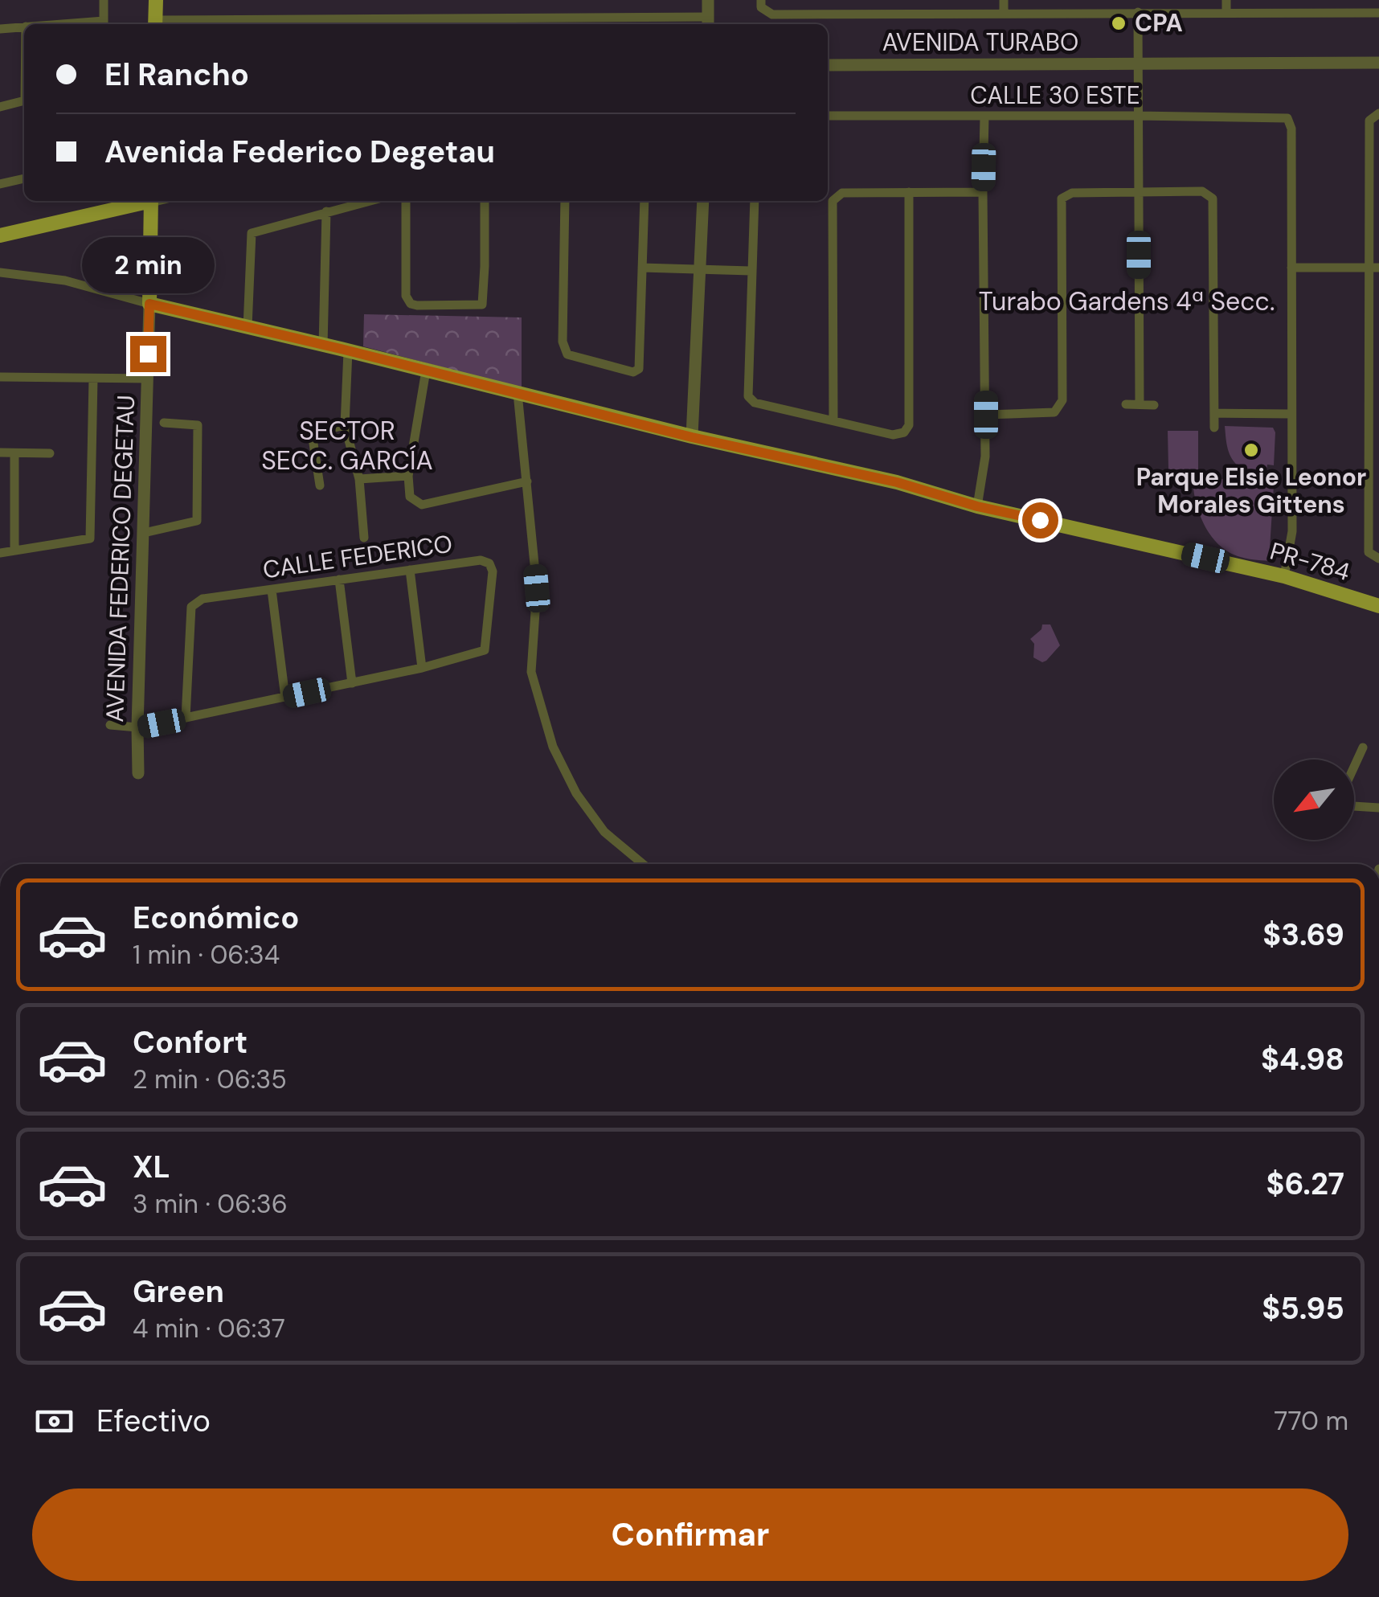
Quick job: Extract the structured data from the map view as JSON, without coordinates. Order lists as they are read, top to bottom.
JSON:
{
  "streets": {
    "main road": ["AVENIDA FEDERICO DEGETAU", "PR-784"],
    "street": ["AVENIDA TURABO", "CALLE 30 ESTE", "CALLE FEDERICO"]
  },
  "crossings": [
    ["CALLE FEDERICO", "AVENIDA FEDERICO DEGETAU"],
    ["AVENIDA FEDERICO DEGETAU", "PR-784"]
  ],
  "districts": ["Turabo Gardens 4ª Secc.", "SECTOR SECC. GARCÍA"],
  "places": ["CPA", "Parque Elsie Leonor Morales Gittens"],
  "north": "bottom left",
  "page": {
    "banner": ["El Rancho", "Avenida Federico Degetau"],
    "bubble": "2 min",
    "list": [
      {
        "name": "Económico",
        "note": "1 min · 06:34",
        "value": "$3.69"
      },
      {
        "name": "Confort",
        "note": "2 min · 06:35",
        "value": "$4.98"
      },
      {
        "name": "XL",
        "note": "3 min · 06:36",
        "value": "$6.27"
      },
      {
        "name": "Green",
        "note": "4 min · 06:37",
        "value": "$5.95"
      }
    ],
    "pay": ["Efectivo", "770 m"],
    "buttons": "Confirmar"
  }
}
